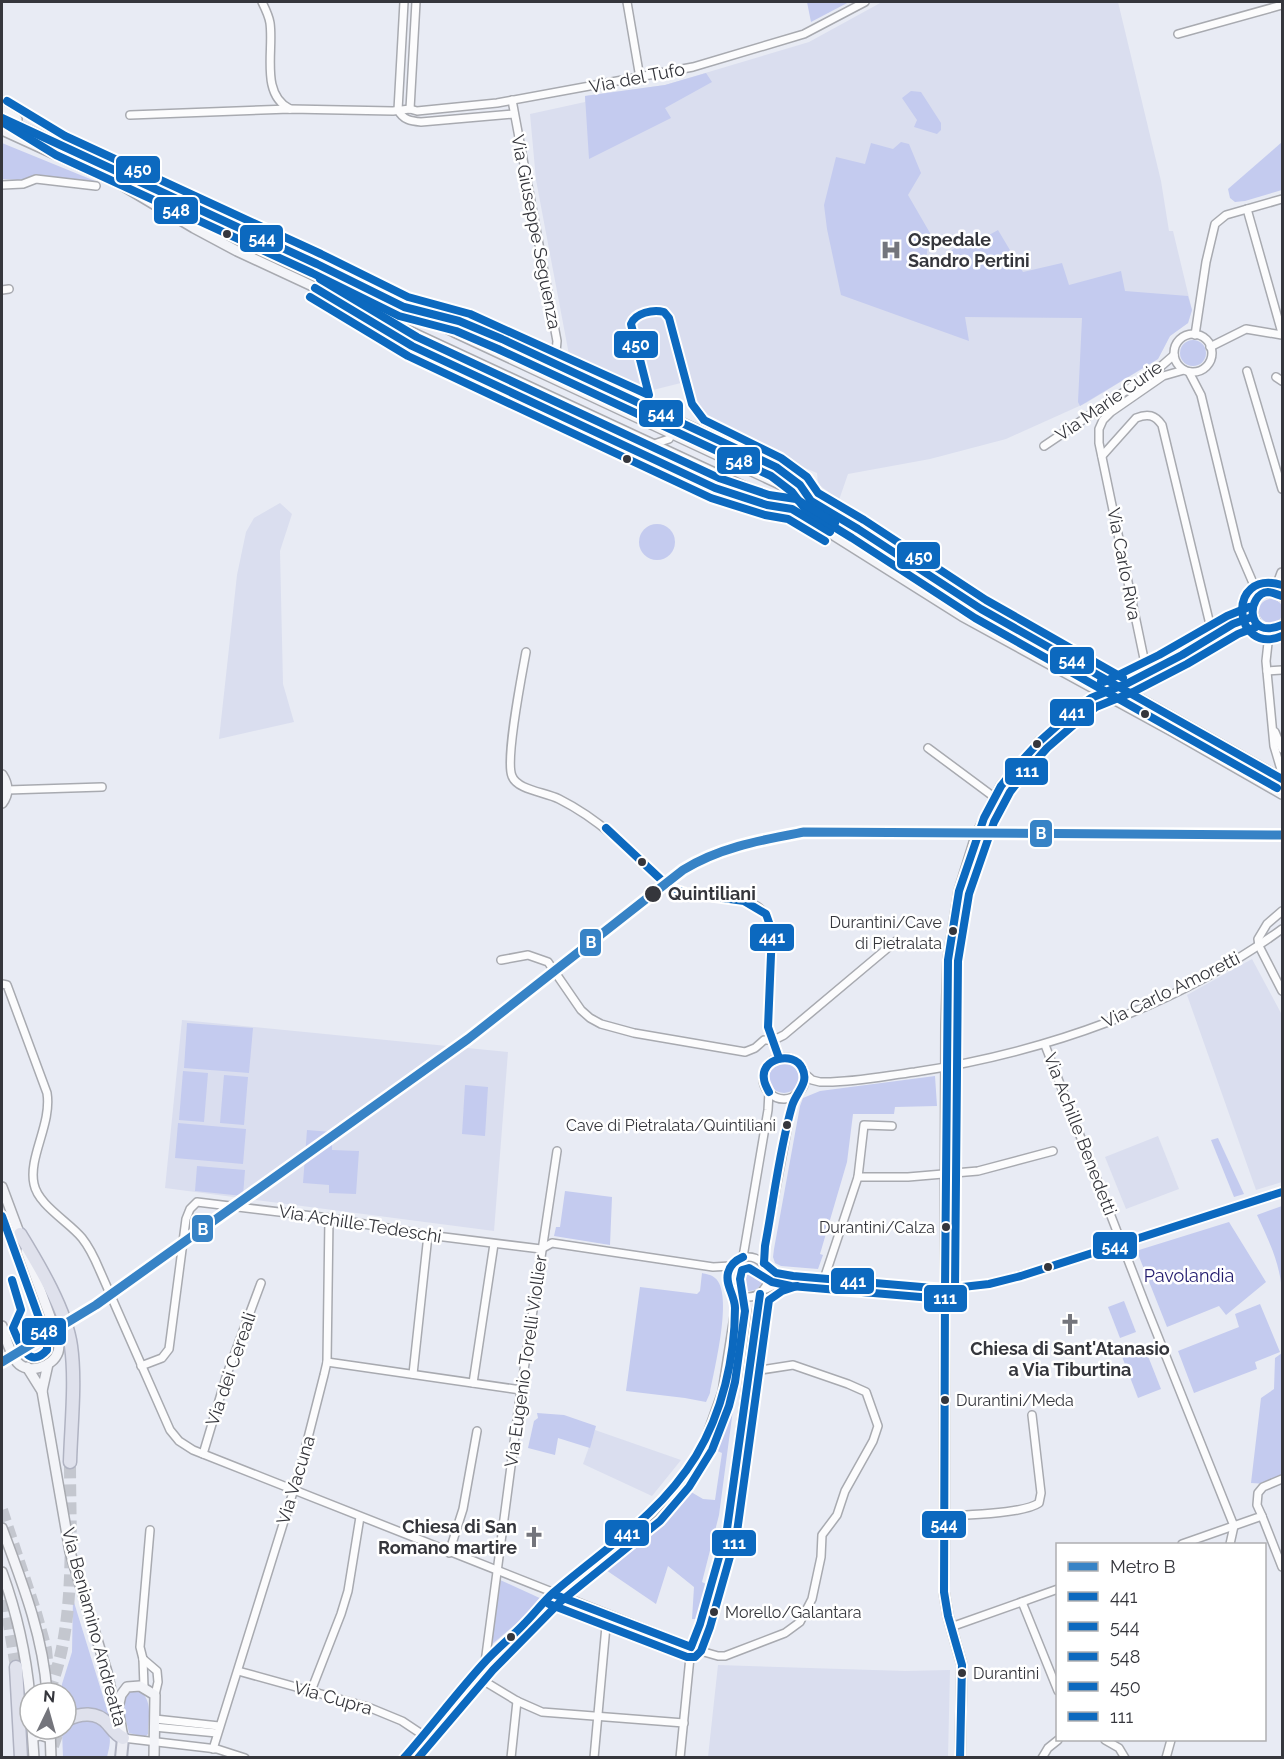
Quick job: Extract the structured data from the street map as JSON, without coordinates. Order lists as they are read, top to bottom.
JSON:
{
  "streets": {
    "main road": ["Via Beniamino Andreatta"],
    "street": [
      "Via del Tufo",
      "Via Giuseppe Seguenza",
      "Via Marie Curie",
      "Via Carlo Riva",
      "Via Carlo Amoretti",
      "Via Achille Benedetti",
      "Via Achille Tedeschi",
      "Via Eugenio Torelli Viollier",
      "Via dei Cereali",
      "Via Vacuna",
      "Via Cupra"
    ]
  },
  "crossings": [
    ["Via del Tufo", "Via Giuseppe Seguenza"],
    ["Via Marie Curie", "Via Carlo Riva"],
    ["Via Carlo Amoretti", "Via Achille Benedetti"],
    ["Via Achille Tedeschi", "Via Eugenio Torelli Viollier"],
    ["Via Achille Tedeschi", "Via Vacuna"],
    ["Via Vacuna", "Via Cupra"]
  ],
  "parks": ["Pavolandia"],
  "places": {
    "hospital": ["Ospedale Sandro Pertini"],
    "other": [
      "Quintiliani",
      "Durantini/Cave di Pietralata",
      "Cave di Pietralata/Quintiliani",
      "Durantini/Calza",
      "Durantini/Meda",
      "Morello/Galantara",
      "Durantini"
    ],
    "church": ["Chiesa di Sant'Atanasio a Via Tiburtina", "Chiesa di San Romano martire"]
  },
  "lines": [
    "transit line 450",
    "transit line 544",
    "transit line 548",
    "transit line 111",
    "transit line 441",
    "metro line B"
  ],
  "legend": [
    "Metro B",
    "441",
    "544",
    "548",
    "450",
    "111"
  ],
  "north": "top"
}
